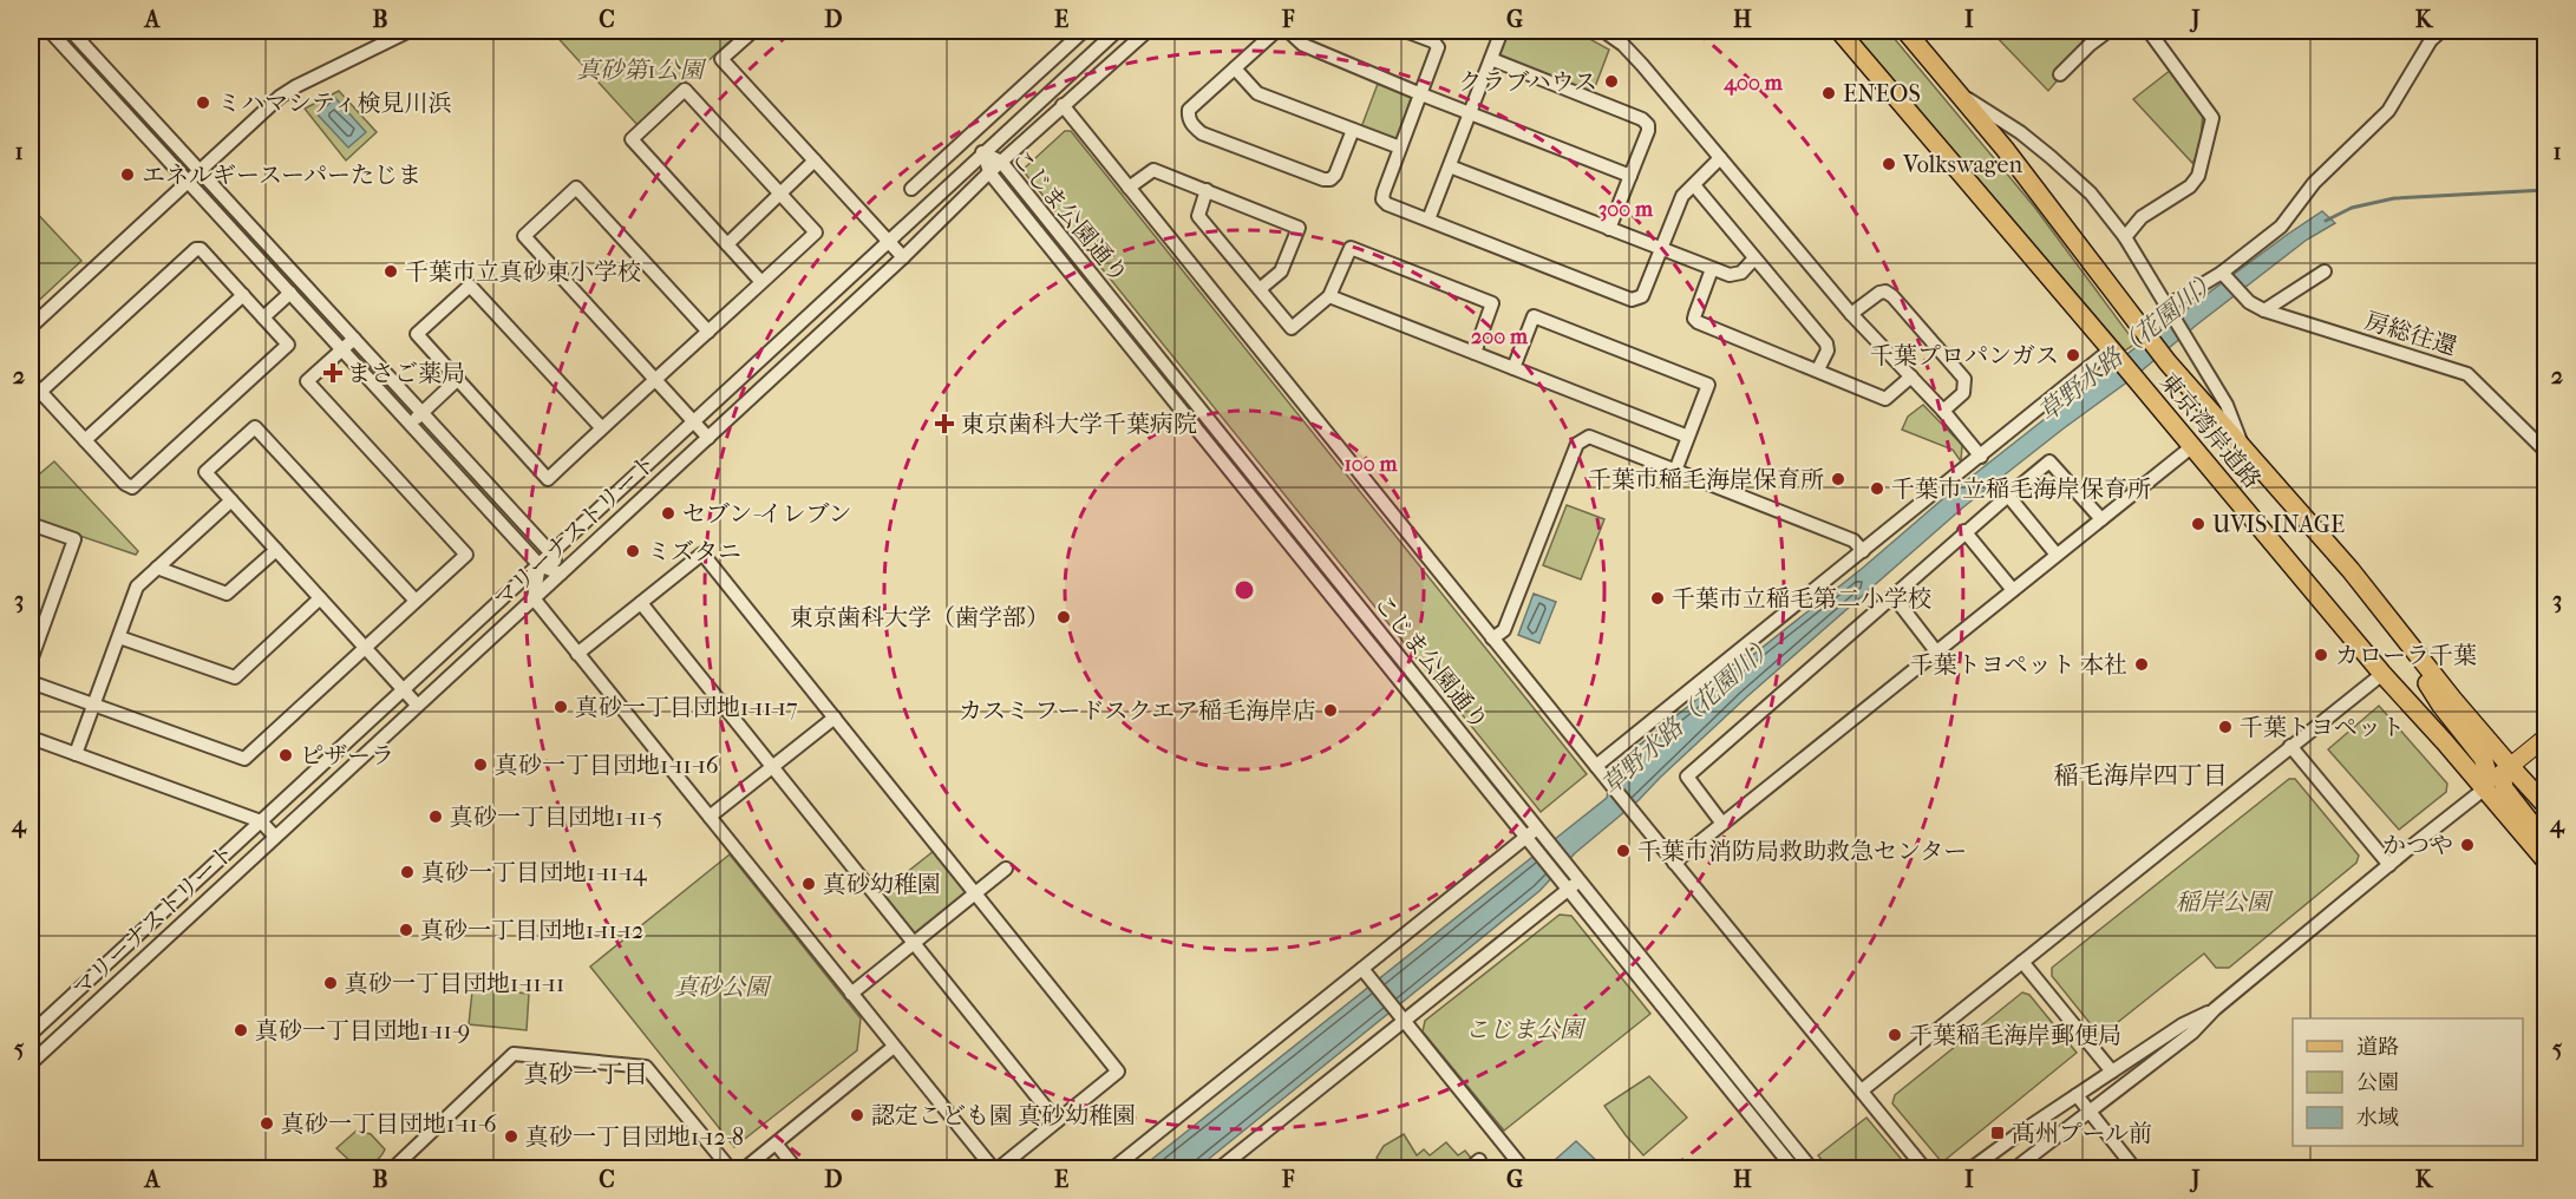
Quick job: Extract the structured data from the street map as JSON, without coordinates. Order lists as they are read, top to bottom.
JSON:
{
  "streets": {
    "highway": ["東京湾岸道路"],
    "street": ["こじま公園通り", "房総往還", "マリーナストリート"]
  },
  "crossings": [
    ["こじま公園通り", "マリーナストリート"]
  ],
  "districts": ["稲毛海岸四丁目", "真砂一丁目"],
  "water": ["草野水路（花園川）"],
  "parks": [
    "真砂第1公園",
    "稲岸公園",
    "真砂公園",
    "こじま公園"
  ],
  "places": {
    "other": [
      "クラブハウス",
      "ENEOS",
      "ミハマシティ検見川浜",
      "Volkswagen",
      "エネルギースーパーたじま",
      "千葉市立真砂東小学校",
      "千葉プロパンガス",
      "千葉市稲毛海岸保育所",
      "千葉市立稲毛海岸保育所",
      "セブン-イレブン",
      "UVIS INAGE",
      "ミズタニ",
      "千葉市立稲毛第二小学校",
      "東京歯科大学（歯学部）",
      "カローラ千葉",
      "千葉トヨペット 本社",
      "真砂一丁目団地1-11-17",
      "カスミ フードスクエア稲毛海岸店",
      "千葉トヨペット",
      "ピザーラ",
      "真砂一丁目団地1-11-16",
      "真砂一丁目団地1-11-5",
      "かつや",
      "千葉市消防局救助救急センター",
      "真砂一丁目団地1-11-14",
      "真砂幼稚園",
      "真砂一丁目団地1-11-12",
      "真砂一丁目団地1-11-11",
      "真砂一丁目団地1-11-9",
      "千葉稲毛海岸郵便局",
      "認定こども園 真砂幼稚園",
      "真砂一丁目団地1-11-6",
      "真砂一丁目団地1-12-8"
    ],
    "health": ["まさご薬局", "東京歯科大学千葉病院"],
    "transit": ["髙州プール前"]
  },
  "legend": ["道路", "公園", "水域"],
  "grid": {
    "columns": [
      "A",
      "B",
      "C",
      "D",
      "E",
      "F",
      "G",
      "H",
      "I",
      "J",
      "K"
    ],
    "rows": [
      "1",
      "2",
      "3",
      "4",
      "5"
    ]
  },
  "rings": [
    "400 m",
    "300 m",
    "200 m",
    "100 m"
  ]
}
